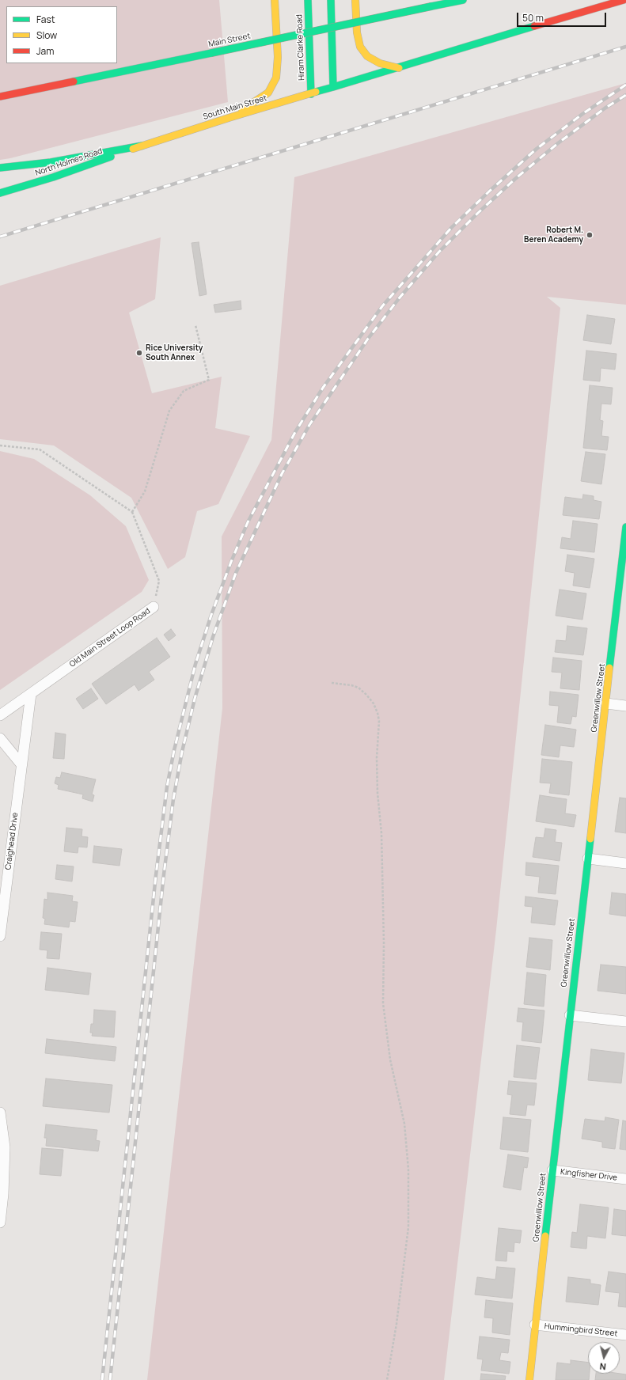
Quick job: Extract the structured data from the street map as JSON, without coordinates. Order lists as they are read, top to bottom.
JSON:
{
  "streets": {
    "main road": [
      "Main Street",
      "Hiram Clarke Road",
      "South Main Street",
      "North Holmes Road",
      "Greenwillow Street"
    ],
    "street": [
      "Old Main Street Loop Road",
      "Craighead Drive",
      "Kingfisher Drive",
      "Hummingbird Street"
    ]
  },
  "crossings": [
    ["Hiram Clarke Road", "South Main Street"],
    ["South Main Street", "North Holmes Road"],
    ["Old Main Street Loop Road", "Craighead Drive"],
    ["Greenwillow Street", "Kingfisher Drive"],
    ["Greenwillow Street", "Hummingbird Street"]
  ],
  "places": ["Robert M. Beren Academy", "Rice University South Annex"],
  "legend": ["Fast", "Slow", "Jam"],
  "scale_bar": "50 m",
  "north": "bottom"
}
